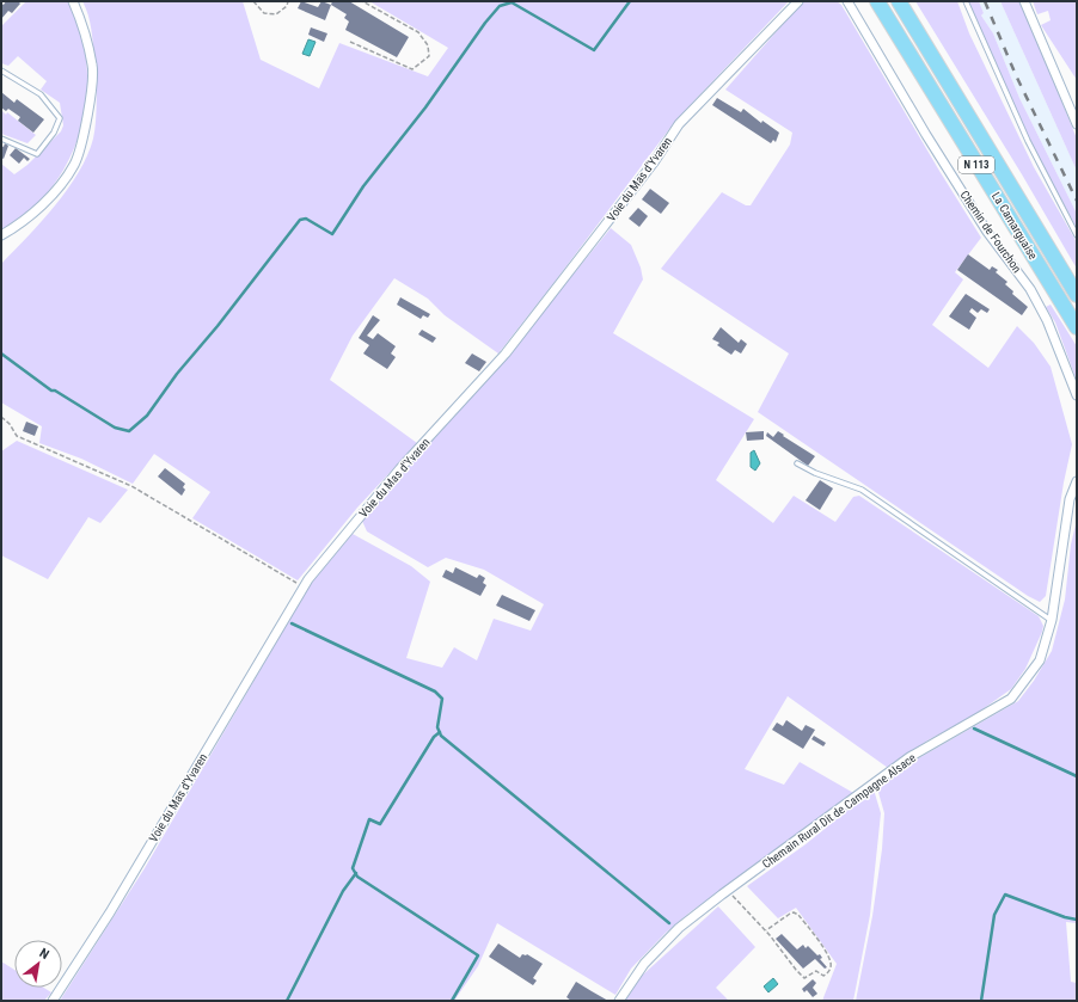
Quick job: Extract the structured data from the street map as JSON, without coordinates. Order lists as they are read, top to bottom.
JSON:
{
  "streets": {
    "highway": ["N 113", "La Camarguaise"],
    "street": ["Voie du Mas d'Yvaren", "Chemin de Fourchon", "Chemain Rural Dit de Campagne Alsace"]
  },
  "north": "top right"
}
